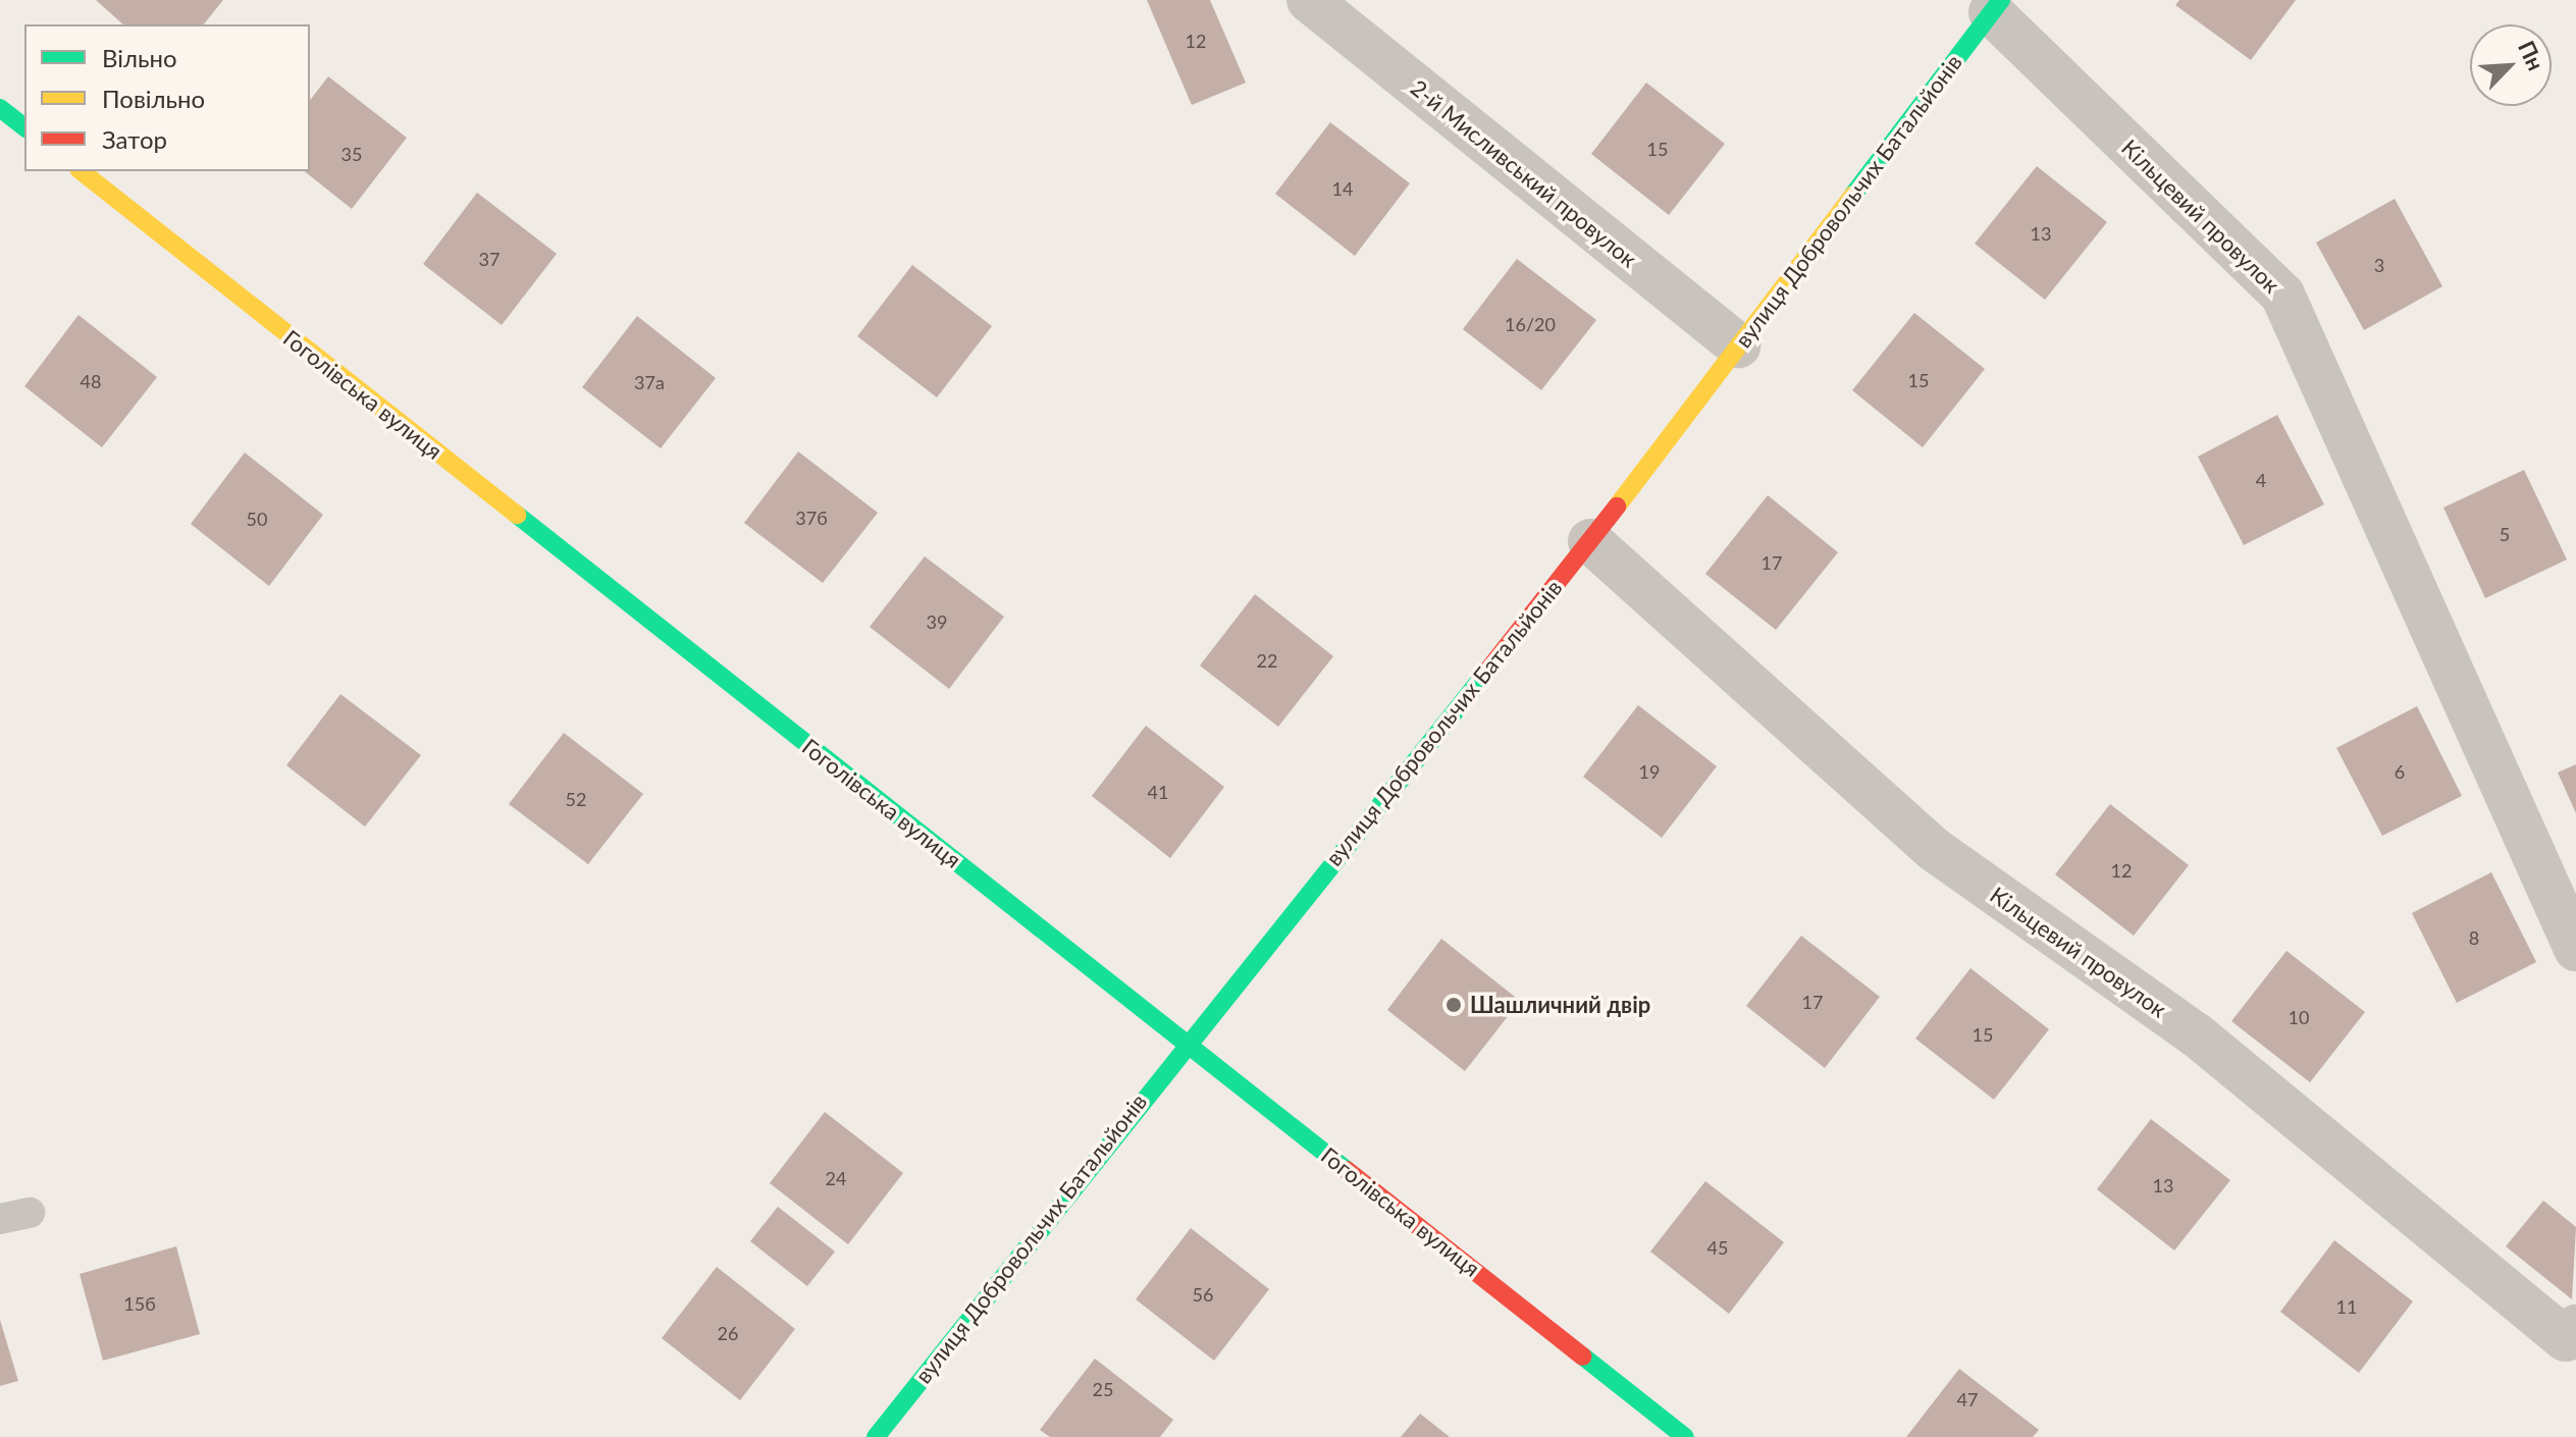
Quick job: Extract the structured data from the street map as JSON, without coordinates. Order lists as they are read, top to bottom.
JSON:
{
  "streets": {
    "street": [
      "2-й Мисливський провулок",
      "вулиця Добровольчих Батальйонів",
      "Кільцевий провулок",
      "Гоголівська вулиця"
    ]
  },
  "crossings": [
    ["2-й Мисливський провулок", "вулиця Добровольчих Батальйонів"],
    ["вулиця Добровольчих Батальйонів", "Кільцевий провулок"],
    ["вулиця Добровольчих Батальйонів", "Гоголівська вулиця"]
  ],
  "places": ["Шашличний двір"],
  "house_numbers": [
    "12",
    "15",
    "35",
    "14",
    "13",
    "37",
    "3",
    "16/20",
    "15",
    "48",
    "37а",
    "4",
    "37б",
    "50",
    "5",
    "17",
    "39",
    "22",
    "19",
    "6",
    "41",
    "52",
    "12",
    "8",
    "17",
    "10",
    "15",
    "24",
    "13",
    "45",
    "56",
    "15б",
    "11",
    "26",
    "25",
    "47"
  ],
  "legend": ["Вільно", "Повільно", "Затор"],
  "north": "top right"
}
